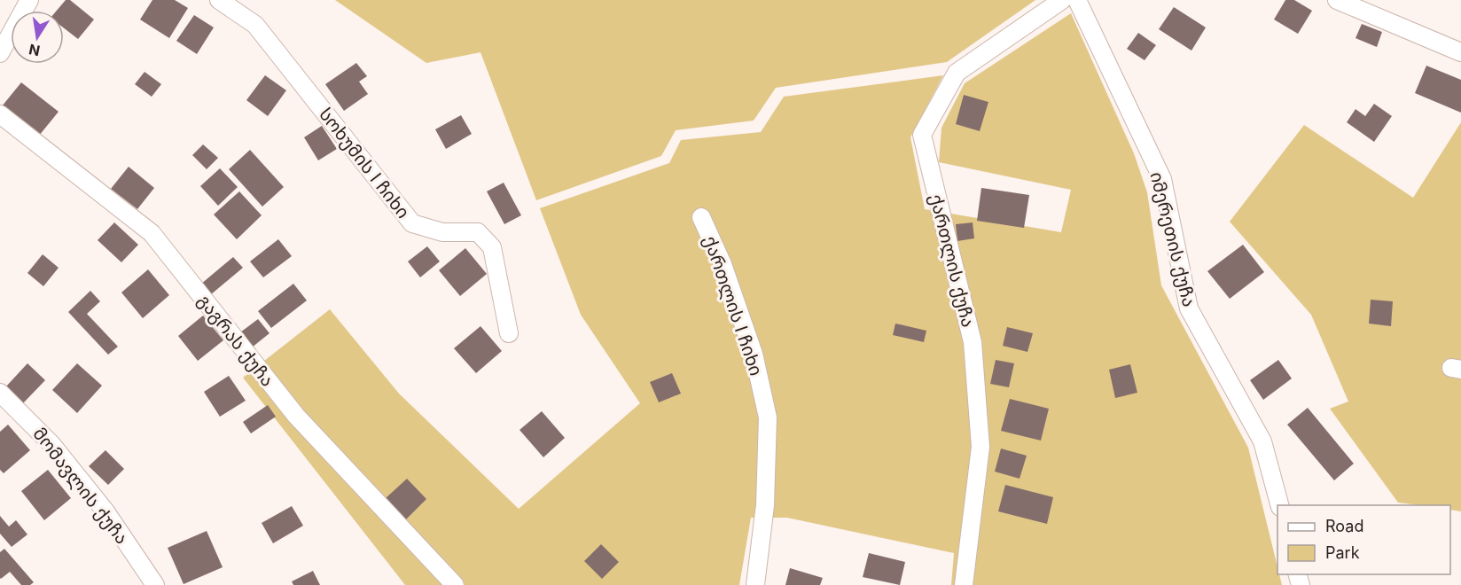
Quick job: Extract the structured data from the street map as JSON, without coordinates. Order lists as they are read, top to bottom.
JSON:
{
  "streets": {
    "street": [
      "სოხუმის I ჩიხი",
      "იმერეთის ქუჩა",
      "ქართლის ქუჩა",
      "ქართლის I ჩიხი",
      "გაგრას ქუჩა",
      "მომავლის ქუჩა"
    ]
  },
  "legend": ["Road", "Park"],
  "north": "bottom"
}
